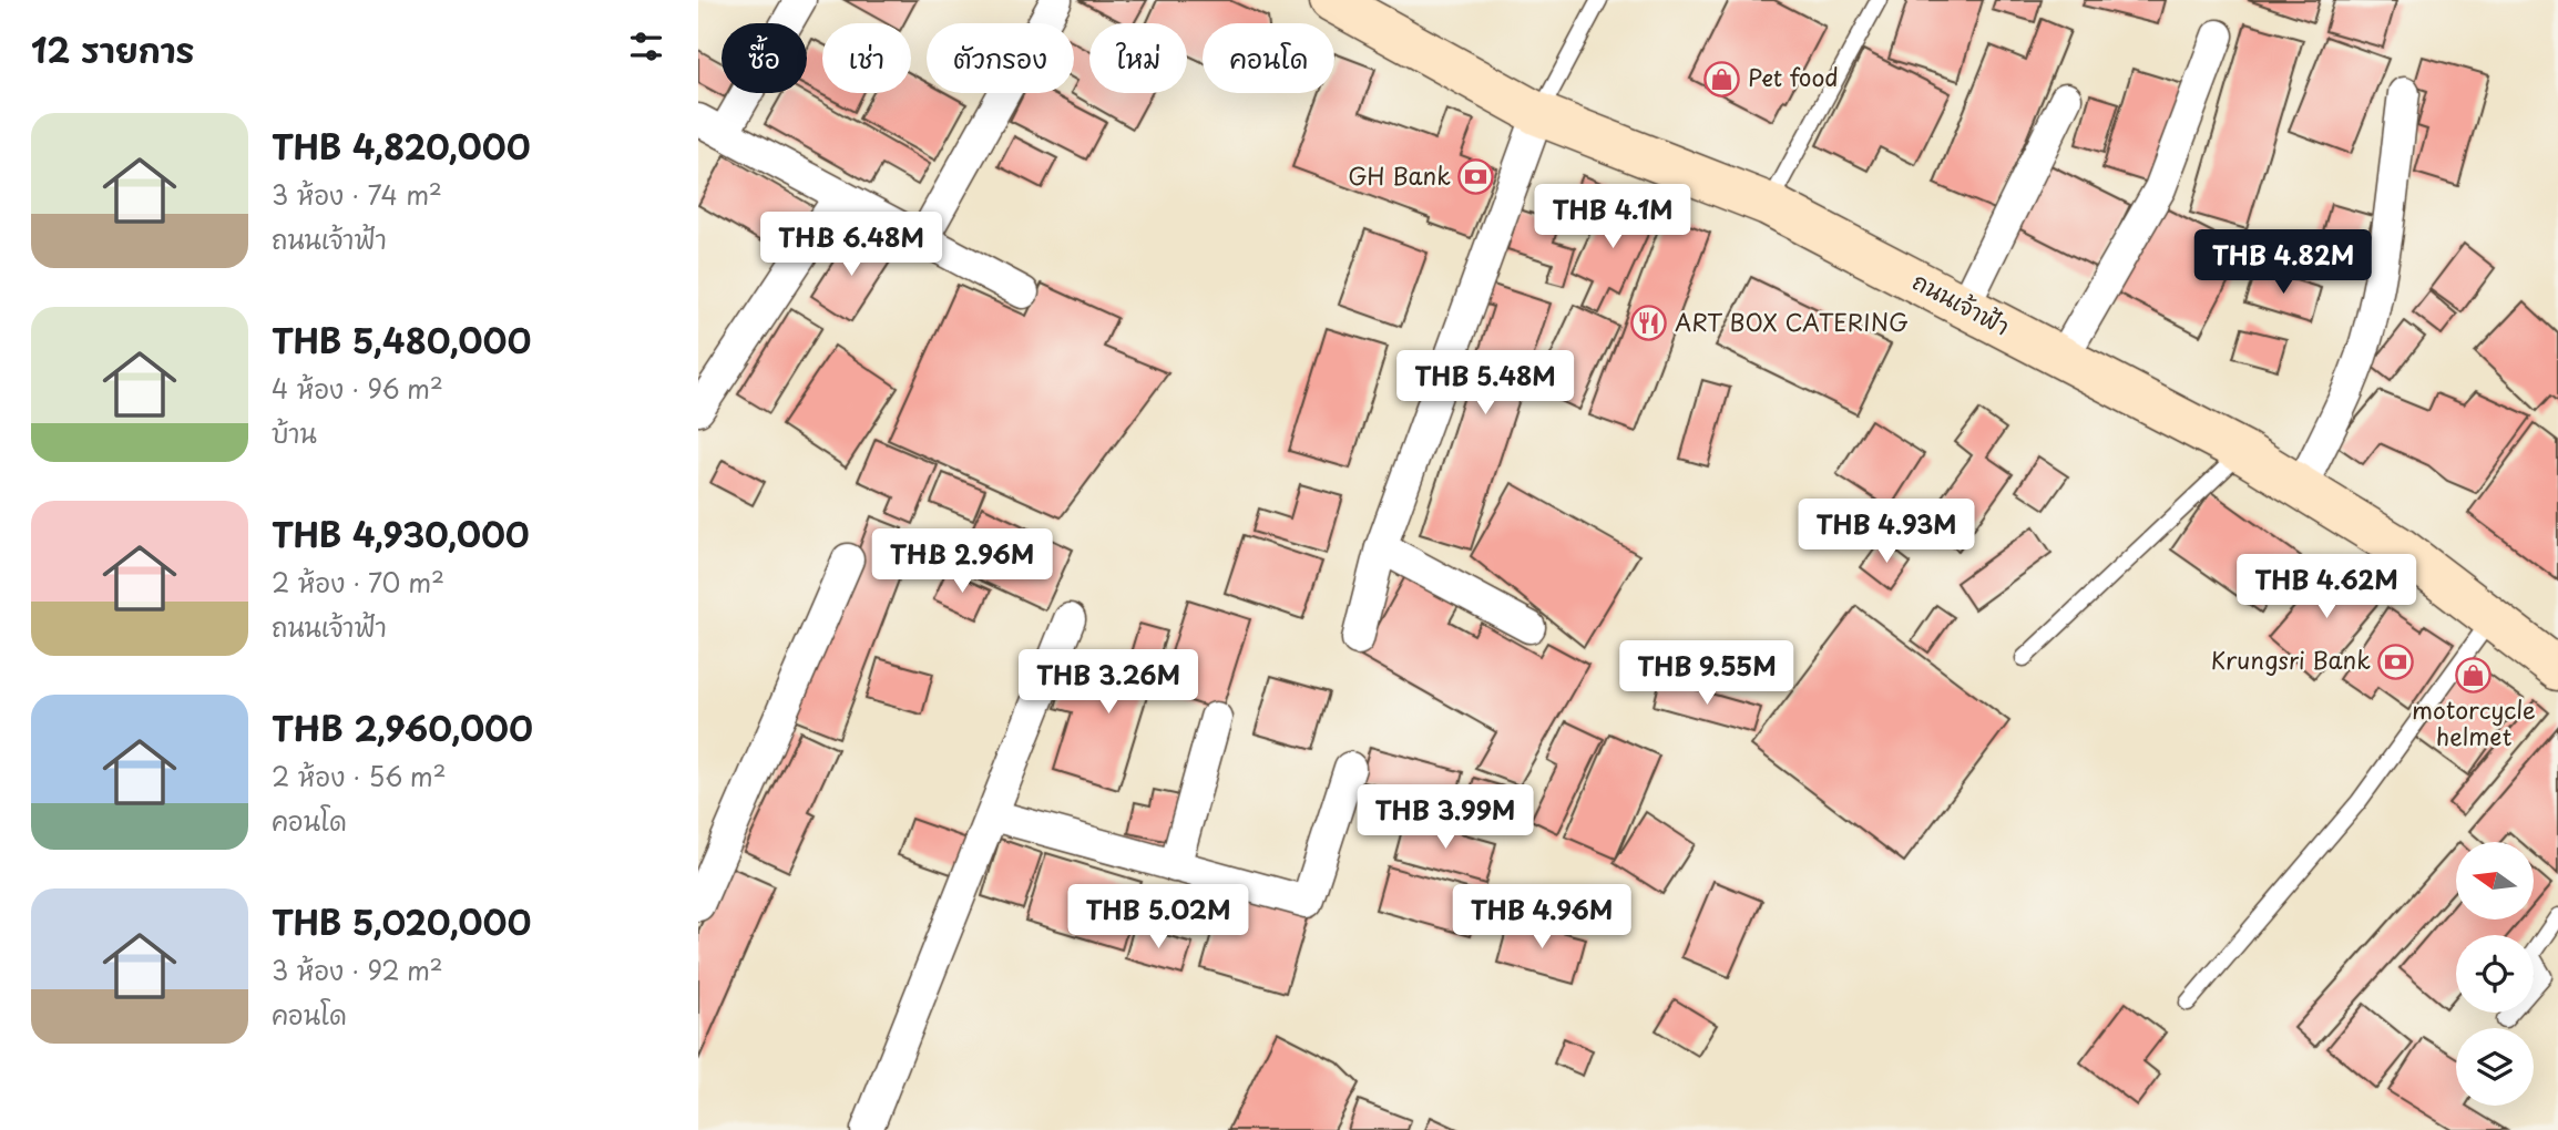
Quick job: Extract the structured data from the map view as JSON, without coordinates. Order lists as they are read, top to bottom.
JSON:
{
  "streets": {
    "main road": ["ถนนเจ้าฟ้า"]
  },
  "places": {
    "shop": ["Pet food", "motorcycle helmet"],
    "bank": ["GH Bank", "Krungsri Bank"],
    "restaurant": ["ART BOX CATERING"]
  },
  "north": "left",
  "page": {
    "heading": "12 รายการ",
    "chip": [
      "ซื้อ",
      "เช่า",
      "ตัวกรอง",
      "ใหม่",
      "คอนโด"
    ],
    "list": [
      {
        "name": "THB 4,820,000",
        "note": "3 ห้อง · 74 m² · ถนนเจ้าฟ้า"
      },
      {
        "name": "THB 5,480,000",
        "note": "4 ห้อง · 96 m² · บ้าน"
      },
      {
        "name": "THB 4,930,000",
        "note": "2 ห้อง · 70 m² · ถนนเจ้าฟ้า"
      },
      {
        "name": "THB 2,960,000",
        "note": "2 ห้อง · 56 m² · คอนโด"
      },
      {
        "name": "THB 5,020,000",
        "note": "3 ห้อง · 92 m² · คอนโด"
      }
    ],
    "price": [
      "THB 4.1M",
      "THB 6.48M",
      "THB 4.82M",
      "THB 5.48M",
      "THB 4.93M",
      "THB 2.96M",
      "THB 4.62M",
      "THB 9.55M",
      "THB 3.26M",
      "THB 3.99M",
      "THB 5.02M",
      "THB 4.96M"
    ]
  }
}
